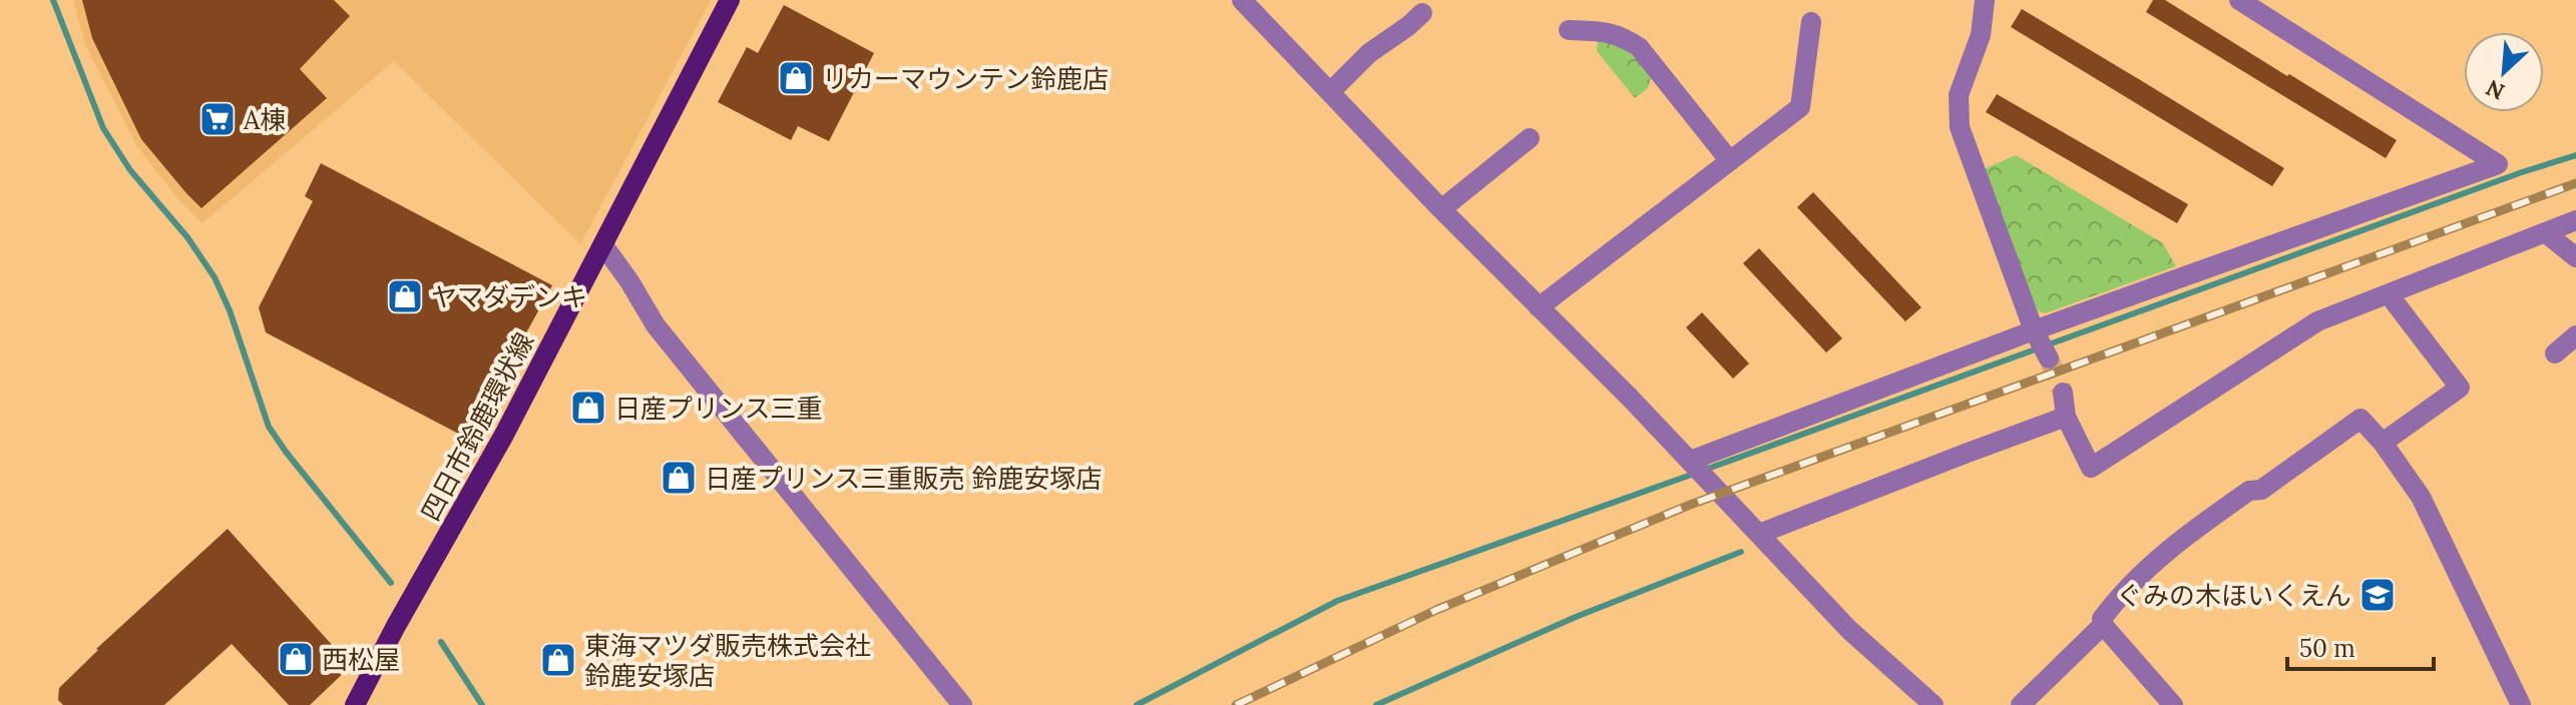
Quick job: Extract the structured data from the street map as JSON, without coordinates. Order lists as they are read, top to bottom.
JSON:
{
  "streets": {
    "main road": ["四日市鈴鹿環状線"]
  },
  "places": {
    "shop": [
      "リカーマウンテン鈴鹿店",
      "ヤマダデンキ",
      "日産プリンス三重",
      "日産プリンス三重販売 鈴鹿安塚店",
      "西松屋",
      "東海マツダ販売株式会社 鈴鹿安塚店"
    ],
    "supermarket": ["A棟"],
    "school or university": ["ぐみの木ほいくえん"]
  },
  "scale_bar": "50 m",
  "north": "bottom left"
}
